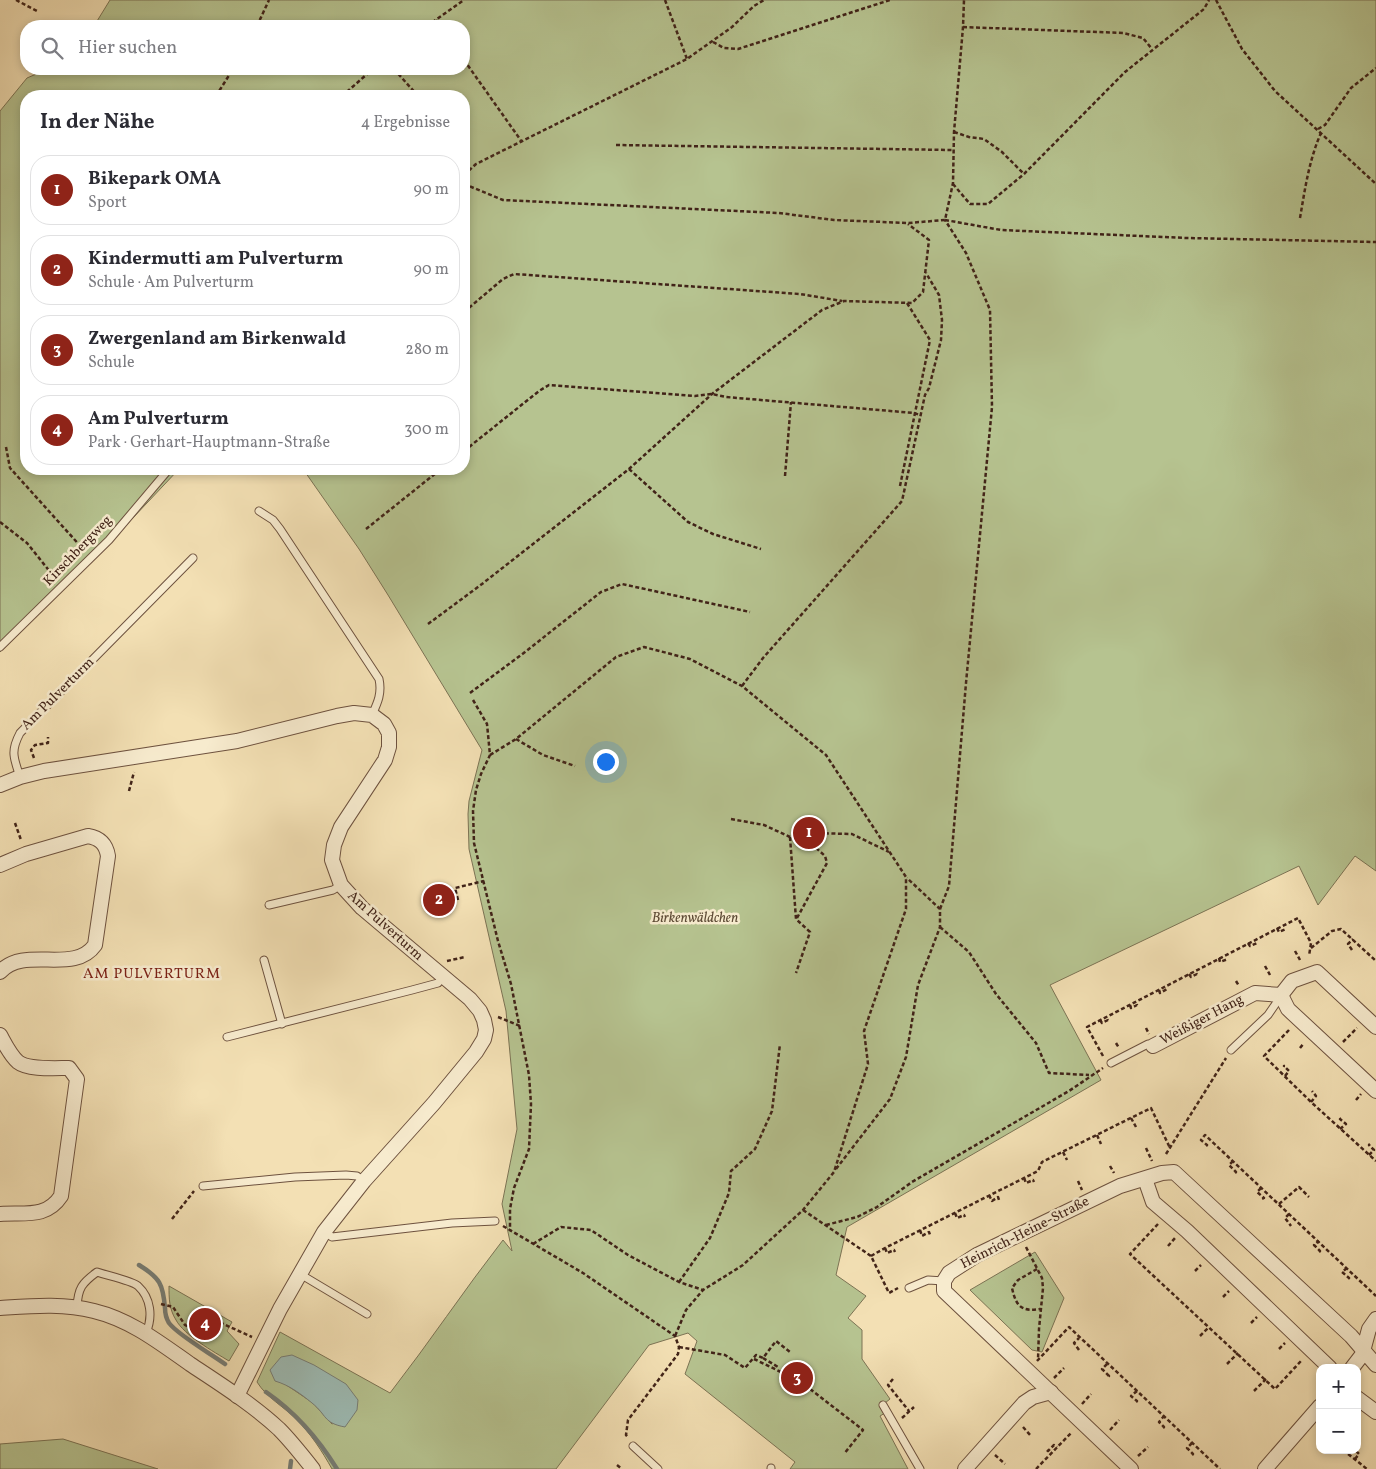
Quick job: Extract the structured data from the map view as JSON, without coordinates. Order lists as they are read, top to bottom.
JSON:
{
  "streets": {
    "street": ["Am Pulverturm", "Weißiger Hang", "Heinrich-Heine-Straße"],
    "lane": ["Kirschbergweg"]
  },
  "districts": ["AM PULVERTURM"],
  "parks": ["Birkenwäldchen"],
  "page": {
    "search": "Hier suchen",
    "heading": ["In der Nähe", "4 Ergebnisse"],
    "list": [
      {
        "mark": "1",
        "name": "Bikepark OMA",
        "note": "Sport",
        "value": "90 m"
      },
      {
        "mark": "2",
        "name": "Kindermutti am Pulverturm",
        "note": "Schule · Am Pulverturm",
        "value": "90 m"
      },
      {
        "mark": "3",
        "name": "Zwergenland am Birkenwald",
        "note": "Schule",
        "value": "280 m"
      },
      {
        "mark": "4",
        "name": "Am Pulverturm",
        "note": "Park · Gerhart-Hauptmann-Straße",
        "value": "300 m"
      }
    ],
    "pins": [
      "1",
      "2",
      "4",
      "3"
    ],
    "map_buttons": ["+", "−"]
  }
}
